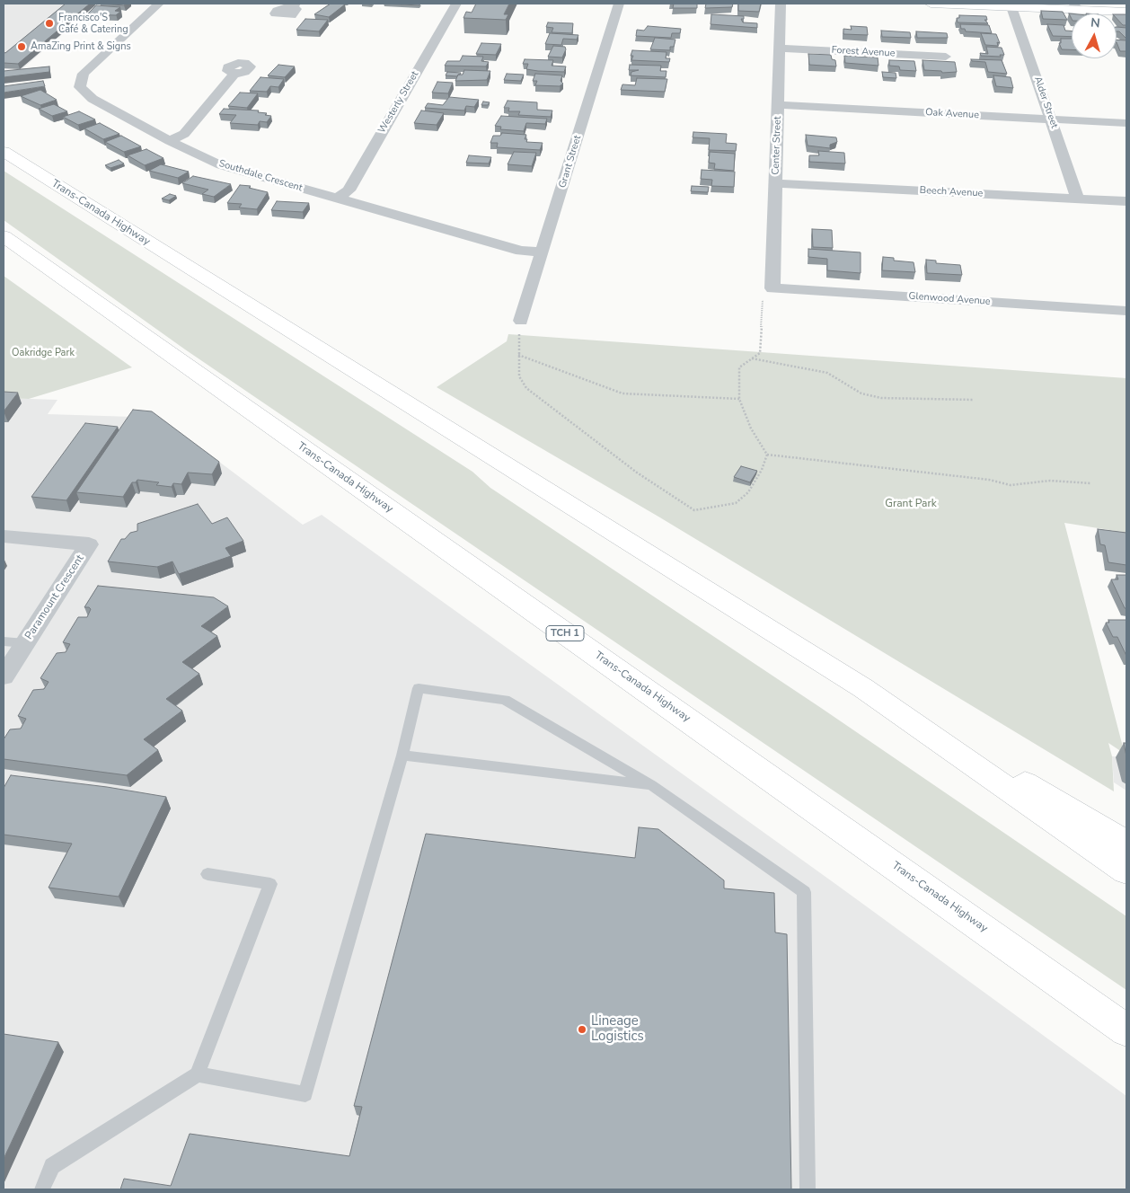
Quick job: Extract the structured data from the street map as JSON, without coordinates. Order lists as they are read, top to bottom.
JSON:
{
  "streets": {
    "main road": ["Trans-Canada Highway", "TCH 1"],
    "street": [
      "Forest Avenue",
      "Westerly Street",
      "Alder Street",
      "Oak Avenue",
      "Center Street",
      "Grant Street",
      "Southdale Crescent",
      "Beech Avenue",
      "Glenwood Avenue",
      "Paramount Crescent"
    ]
  },
  "crossings": [
    ["Forest Avenue", "Center Street"],
    ["Westerly Street", "Southdale Crescent"],
    ["Alder Street", "Oak Avenue"],
    ["Alder Street", "Beech Avenue"],
    ["Oak Avenue", "Center Street"],
    ["Center Street", "Beech Avenue"],
    ["Center Street", "Glenwood Avenue"],
    ["Grant Street", "Southdale Crescent"]
  ],
  "parks": ["Oakridge Park", "Grant Park"],
  "places": ["Francisco'S Café & Catering", "AmaZing Print & Signs", "Lineage Logistics"],
  "north": "top"
}
